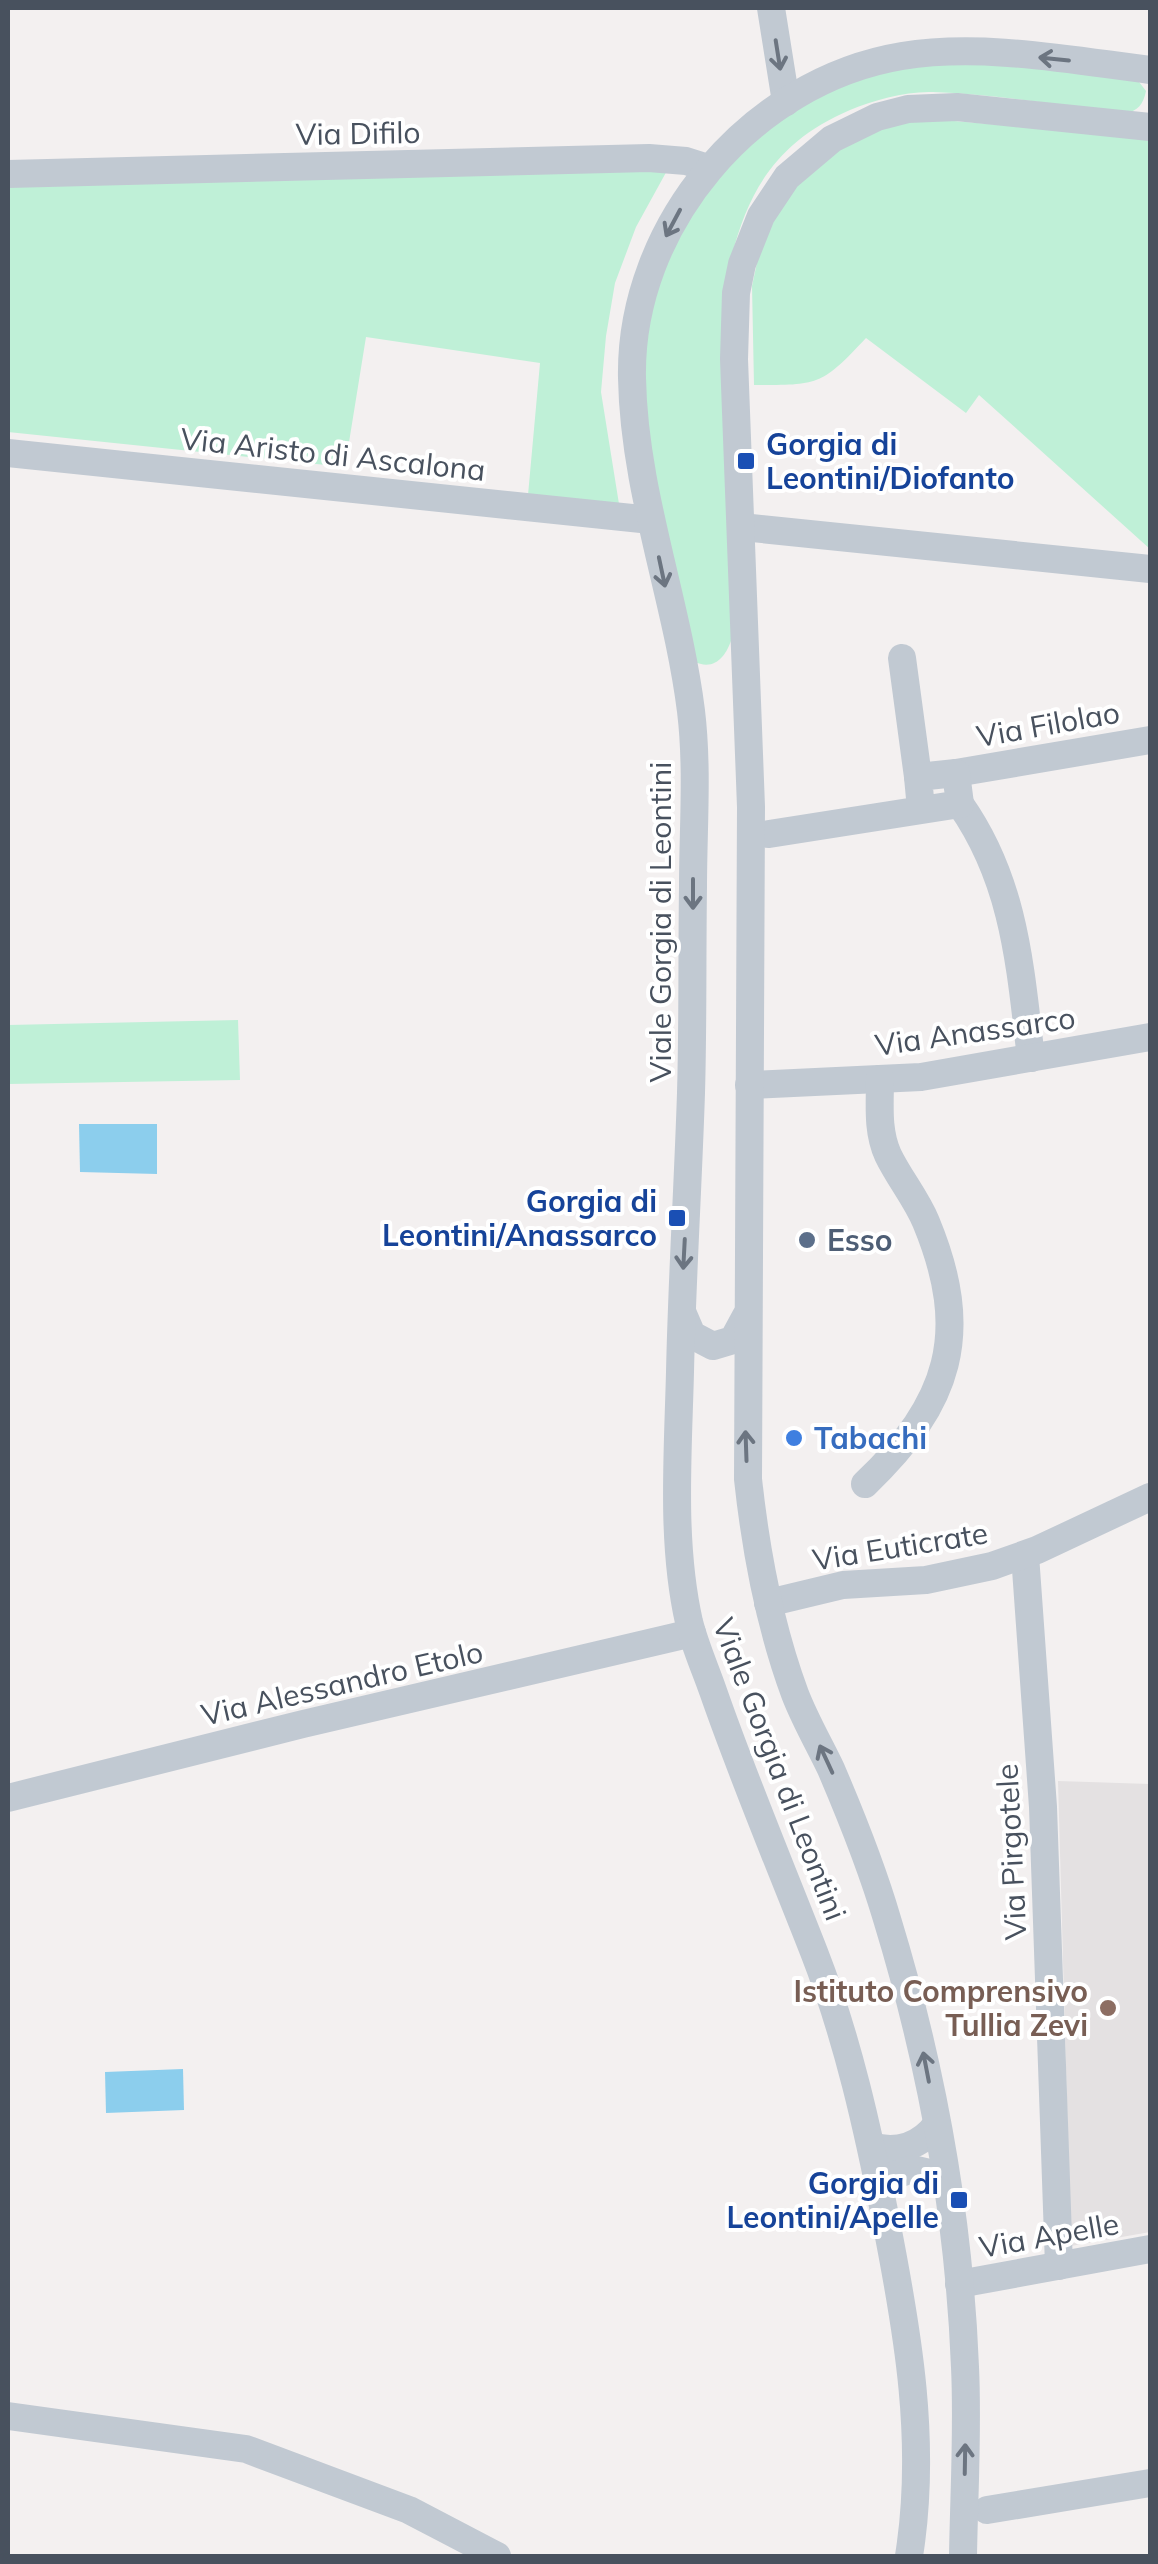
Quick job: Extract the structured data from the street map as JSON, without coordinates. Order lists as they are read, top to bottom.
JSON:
{
  "streets": {
    "street": [
      "Via Difilo",
      "Via Aristo di Ascalona",
      "Via Filolao",
      "Viale Gorgia di Leontini",
      "Via Anassarco",
      "Via Euticrate",
      "Via Alessandro Etolo",
      "Via Pirgotele",
      "Via Apelle"
    ]
  },
  "crossings": [
    ["Via Difilo", "Viale Gorgia di Leontini"],
    ["Via Aristo di Ascalona", "Viale Gorgia di Leontini"],
    ["Viale Gorgia di Leontini", "Via Anassarco"],
    ["Viale Gorgia di Leontini", "Via Euticrate"],
    ["Viale Gorgia di Leontini", "Via Alessandro Etolo"],
    ["Viale Gorgia di Leontini", "Via Apelle"],
    ["Via Euticrate", "Via Pirgotele"],
    ["Via Pirgotele", "Via Apelle"]
  ],
  "places": {
    "transit": ["Gorgia di Leontini/Diofanto", "Gorgia di Leontini/Anassarco", "Gorgia di Leontini/Apelle"],
    "other": ["Esso", "Tabachi", "Istituto Comprensivo Tullia Zevi"]
  }
}
